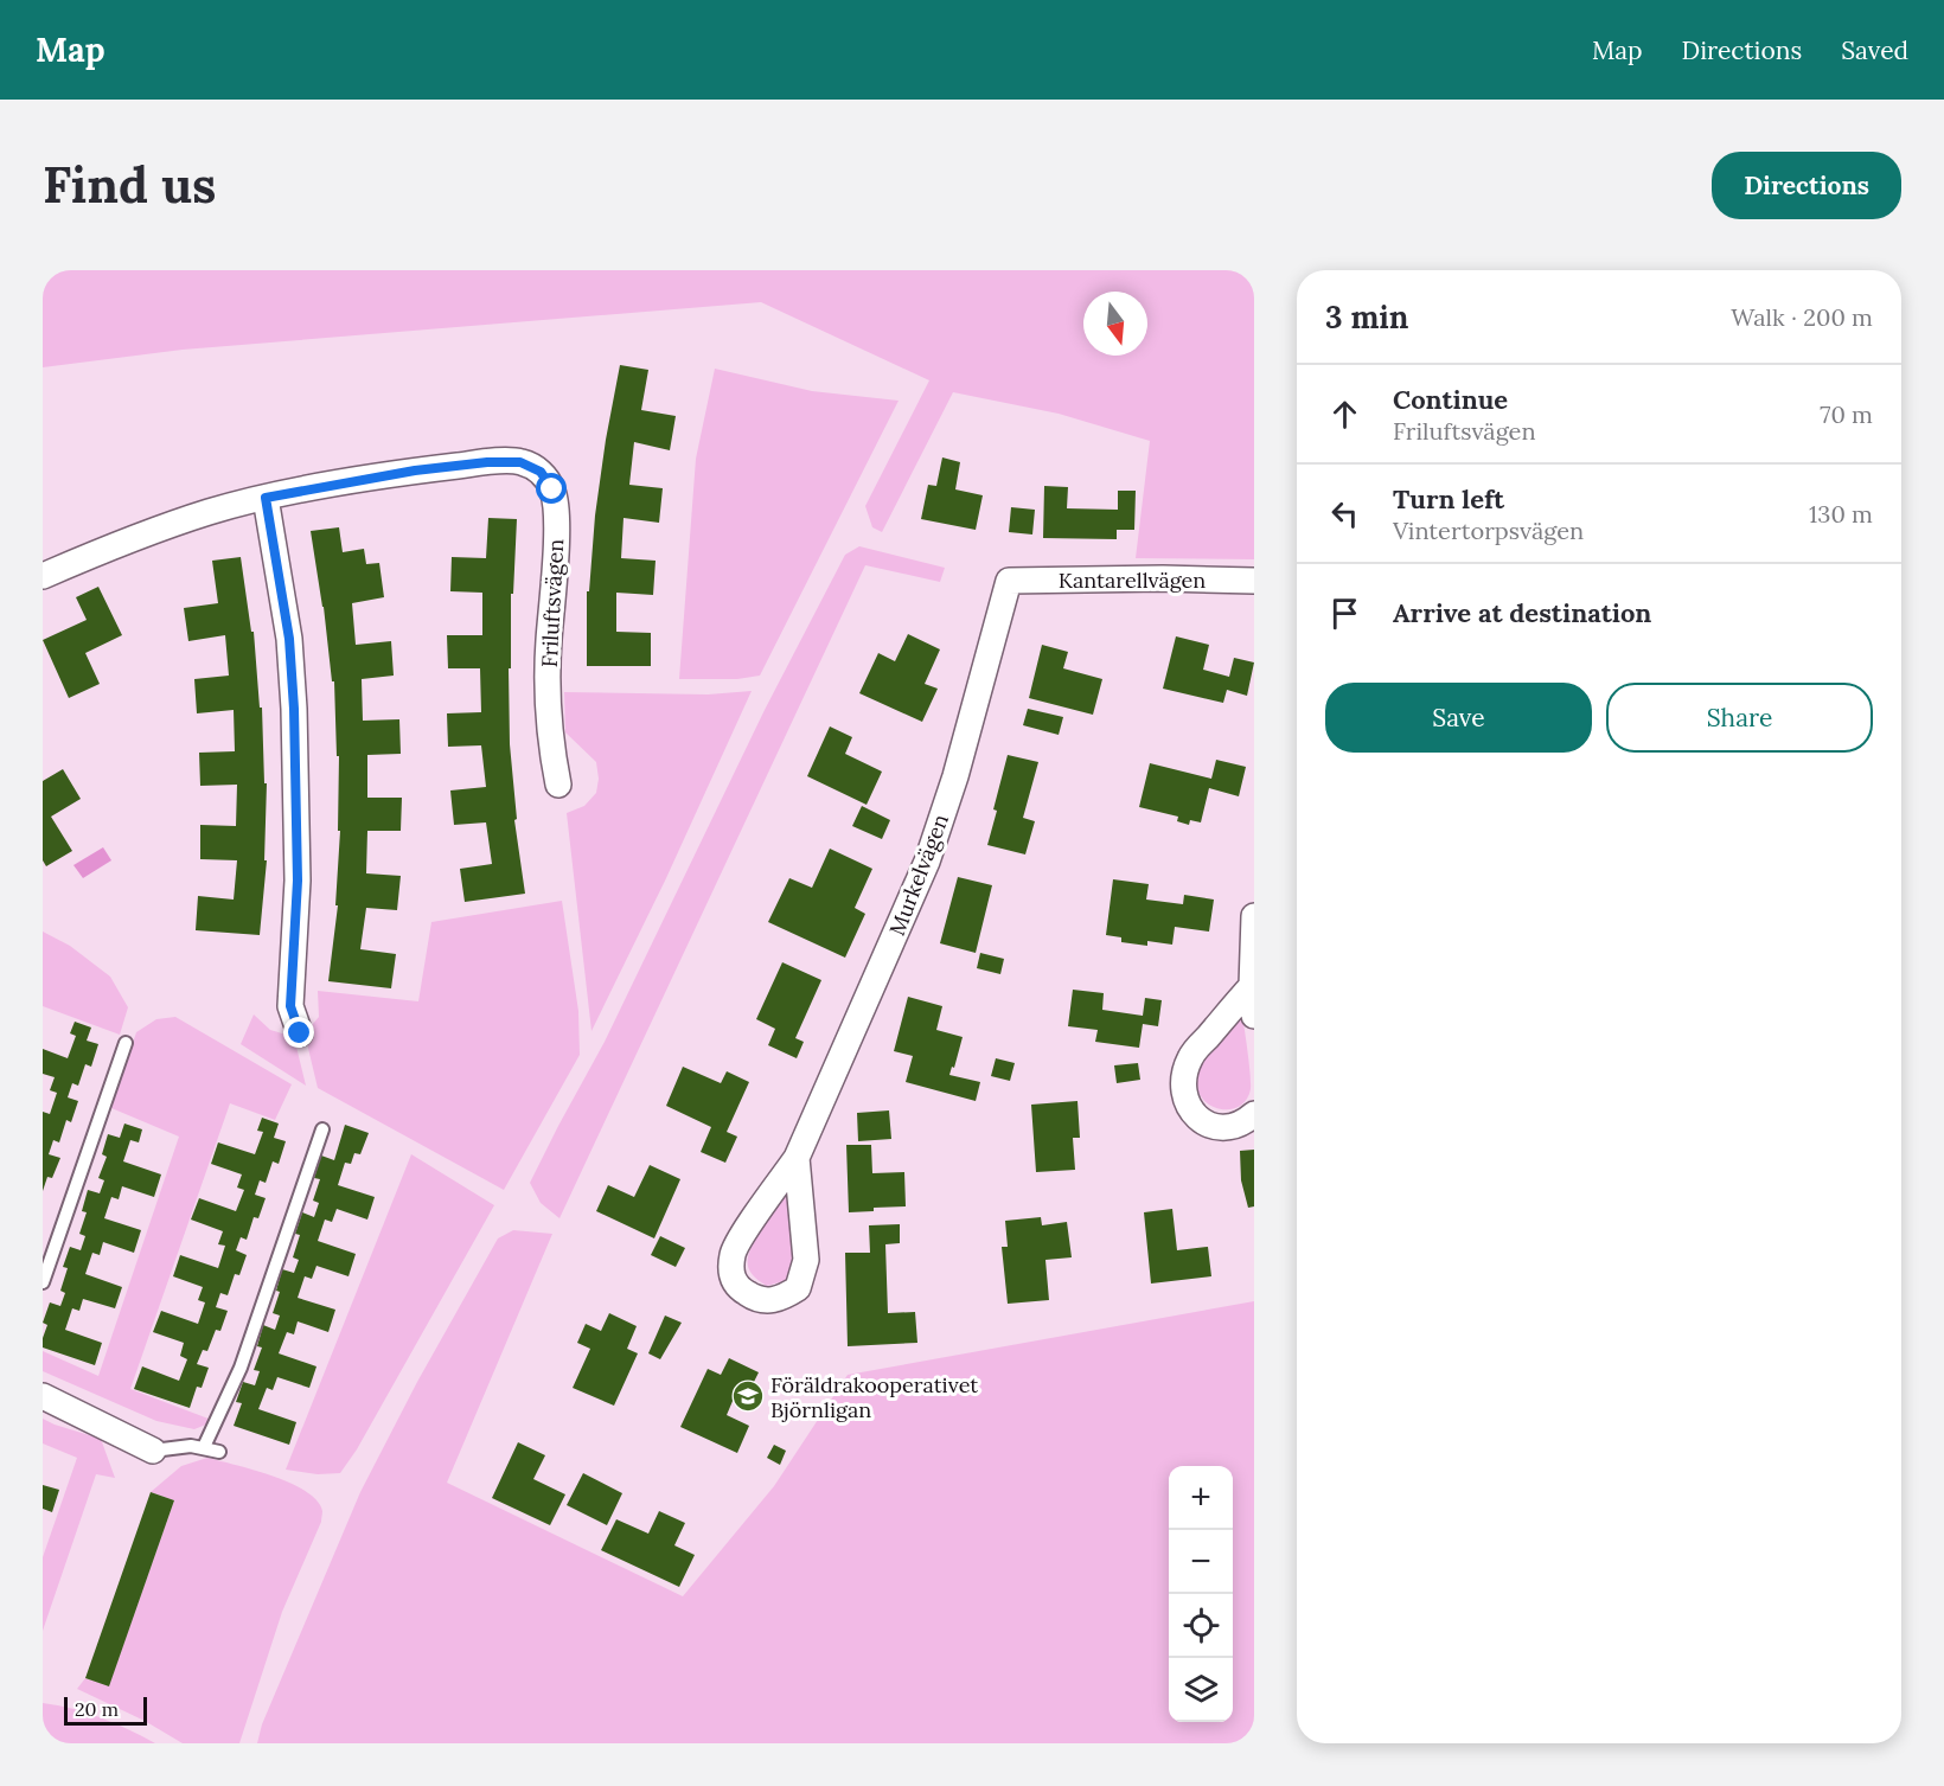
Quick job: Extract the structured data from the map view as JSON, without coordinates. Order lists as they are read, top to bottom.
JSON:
{
  "streets": {
    "street": ["Kantarellvägen", "Friluftsvägen", "Murkelvägen"]
  },
  "crossings": [
    ["Kantarellvägen", "Murkelvägen"]
  ],
  "places": {
    "school or university": ["Föräldrakooperativet Björnligan"]
  },
  "scale_bar": "20 m",
  "north": "bottom",
  "page": {
    "header": "Map",
    "nav": ["Map", "Directions", "Saved"],
    "buttons": [
      "Directions",
      ["Save", "Share"]
    ],
    "title": "Find us",
    "heading": ["3 min", "Walk · 200 m"],
    "list": [
      ["Continue", "Friluftsvägen", "70 m"],
      ["Turn left", "Vintertorpsvägen", "130 m"],
      "Arrive at destination"
    ],
    "map_buttons": ["+", "−"],
    "scale": "20 m"
  }
}
